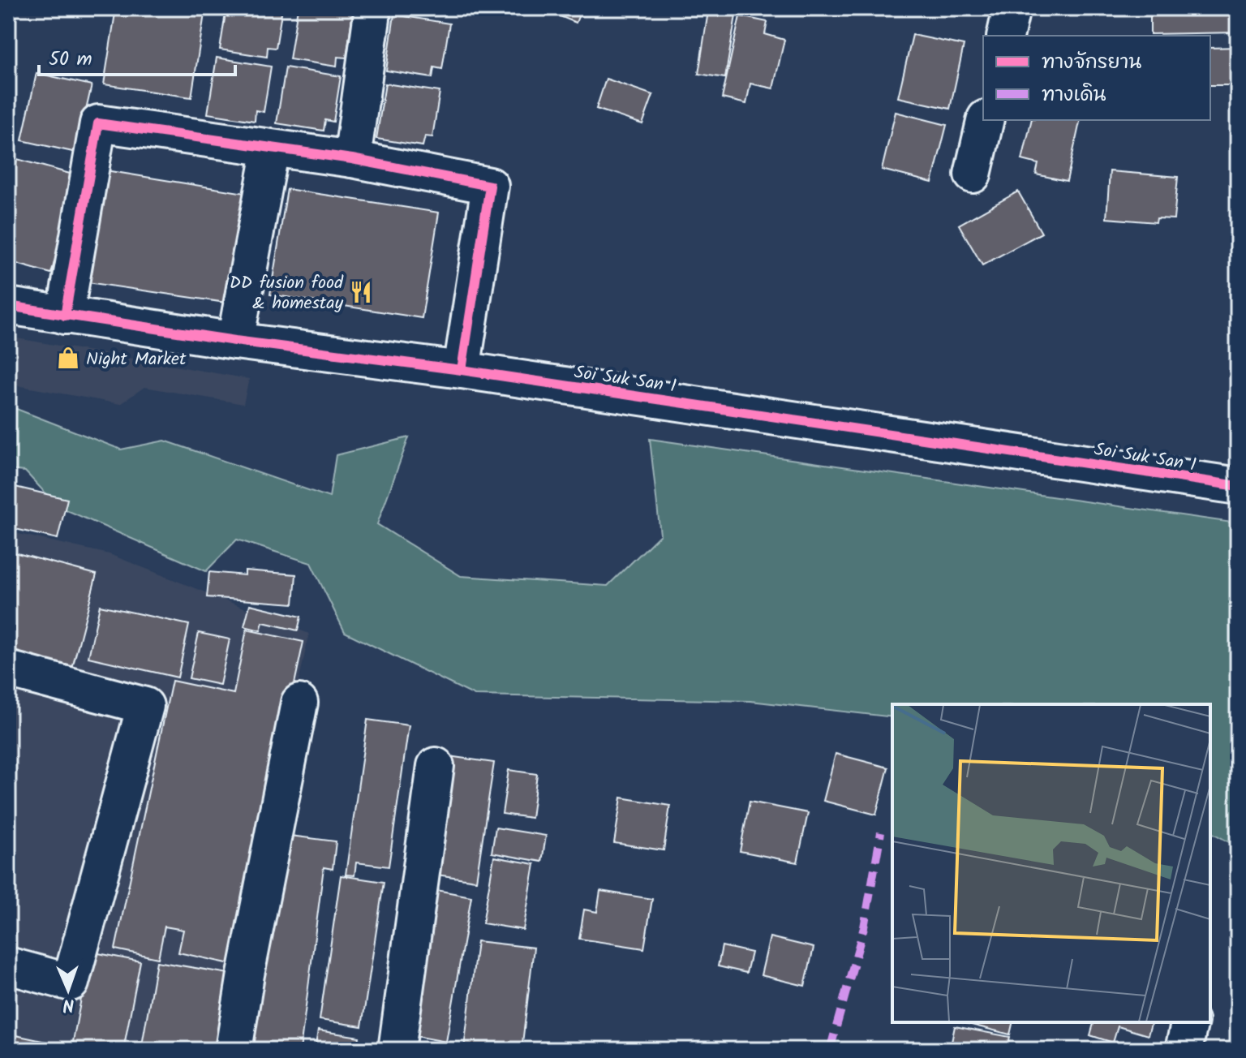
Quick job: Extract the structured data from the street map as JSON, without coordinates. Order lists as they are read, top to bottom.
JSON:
{
  "streets": {
    "street": ["Soi Suk San 1"]
  },
  "places": {
    "restaurant": ["DD fusion food & homestay"],
    "shop": ["Night Market"]
  },
  "legend": ["ทางจักรยาน", "ทางเดิน"],
  "scale_bar": "50 m",
  "north": "bottom"
}
